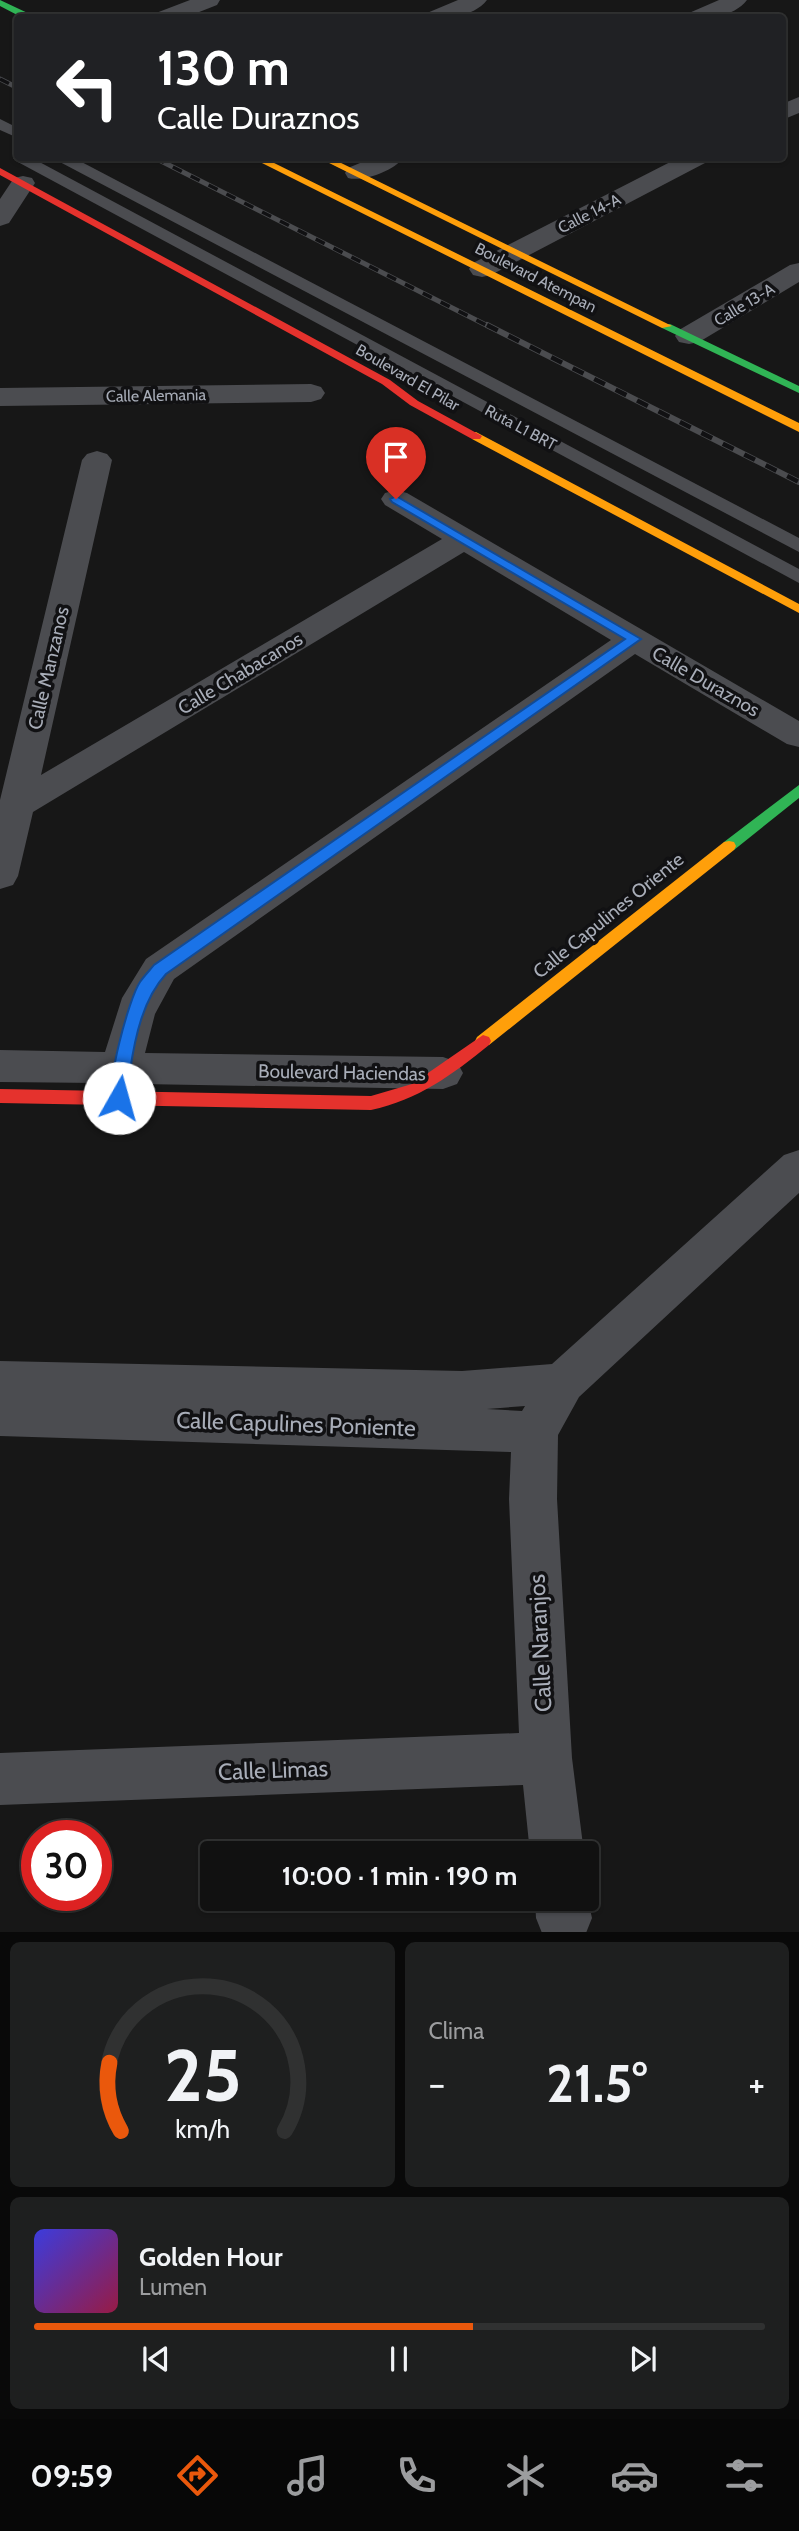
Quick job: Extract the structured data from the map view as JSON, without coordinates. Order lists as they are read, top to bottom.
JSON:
{
  "streets": {
    "street": [
      "Calle 14-A",
      "Boulevard Atempan",
      "Calle 13-A",
      "Boulevard El Pilar",
      "Calle Alemania",
      "Calle Manzanos",
      "Calle Chabacanos",
      "Calle Duraznos",
      "Calle Capulines Oriente",
      "Boulevard Haciendas",
      "Calle Capulines Poniente",
      "Calle Naranjos",
      "Calle Limas"
    ],
    "lane": ["Ruta L1 BRT"]
  },
  "crossings": [
    ["Calle 14-A", "Boulevard Atempan"],
    ["Boulevard Atempan", "Calle 13-A"],
    ["Boulevard El Pilar", "Ruta L1 BRT"],
    ["Calle Manzanos", "Calle Chabacanos"],
    ["Calle Chabacanos", "Calle Duraznos"],
    ["Calle Capulines Oriente", "Boulevard Haciendas"],
    ["Calle Capulines Poniente", "Calle Naranjos"],
    ["Calle Naranjos", "Calle Limas"]
  ],
  "page": {
    "turn": ["130 m", "Calle Duraznos"],
    "limit": "30",
    "trip": "10:00 · 1 min · 190 m",
    "tile": "Clima",
    "heat": ["−", "21.5°", "+"],
    "song": ["Golden Hour", "Lumen"],
    "tabs": "09:59",
    "gauge": ["25", "km/h"]
  }
}
